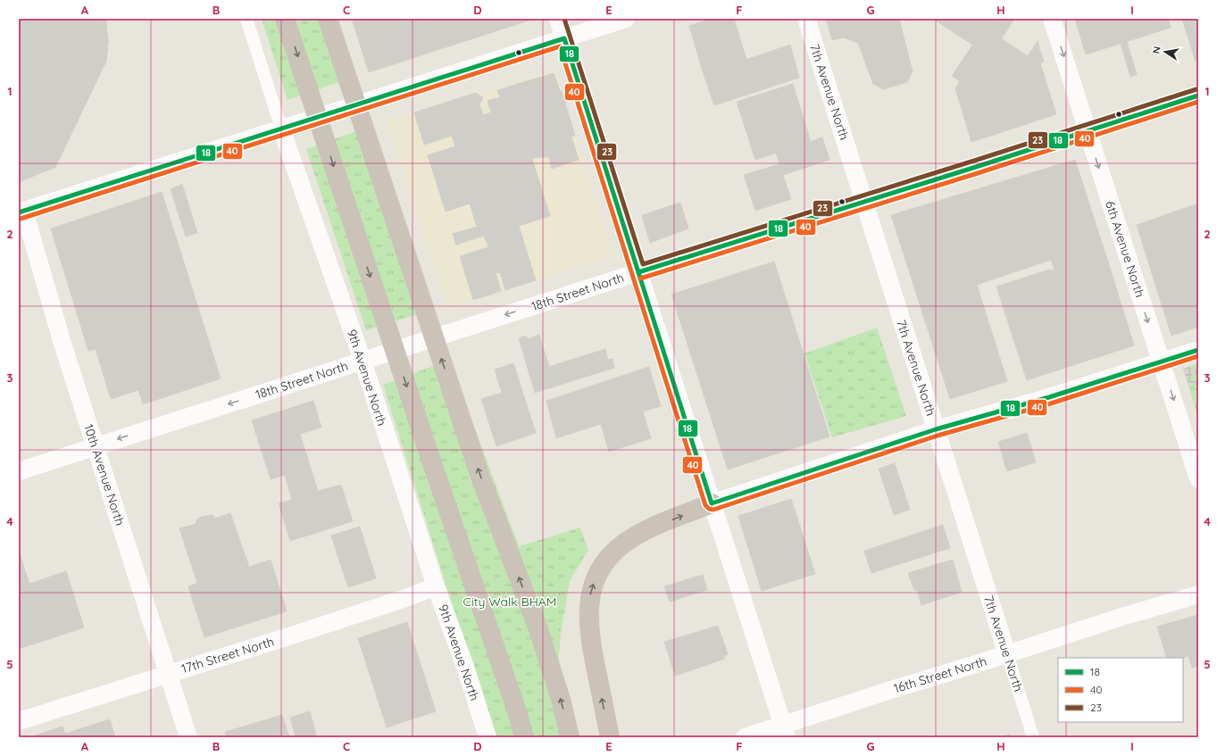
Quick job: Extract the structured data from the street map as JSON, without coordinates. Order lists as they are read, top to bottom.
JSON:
{
  "streets": {
    "street": [
      "7th Avenue North",
      "6th Avenue North",
      "18th Street North",
      "9th Avenue North",
      "10th Avenue North",
      "17th Street North",
      "16th Street North"
    ]
  },
  "crossings": [
    ["7th Avenue North", "18th Street North"],
    ["7th Avenue North", "16th Street North"],
    ["6th Avenue North", "18th Street North"],
    ["18th Street North", "9th Avenue North"],
    ["18th Street North", "10th Avenue North"],
    ["9th Avenue North", "17th Street North"],
    ["10th Avenue North", "17th Street North"]
  ],
  "one_way": ["6th Avenue North", "18th Street North"],
  "parks": ["City Walk BHAM"],
  "lines": ["transit line 23", "transit line 18", "transit line 40"],
  "legend": ["18", "40", "23"],
  "north": "left",
  "grid": {
    "columns": [
      "A",
      "B",
      "C",
      "D",
      "E",
      "F",
      "G",
      "H",
      "I"
    ],
    "rows": [
      "1",
      "2",
      "3",
      "4",
      "5"
    ]
  }
}
